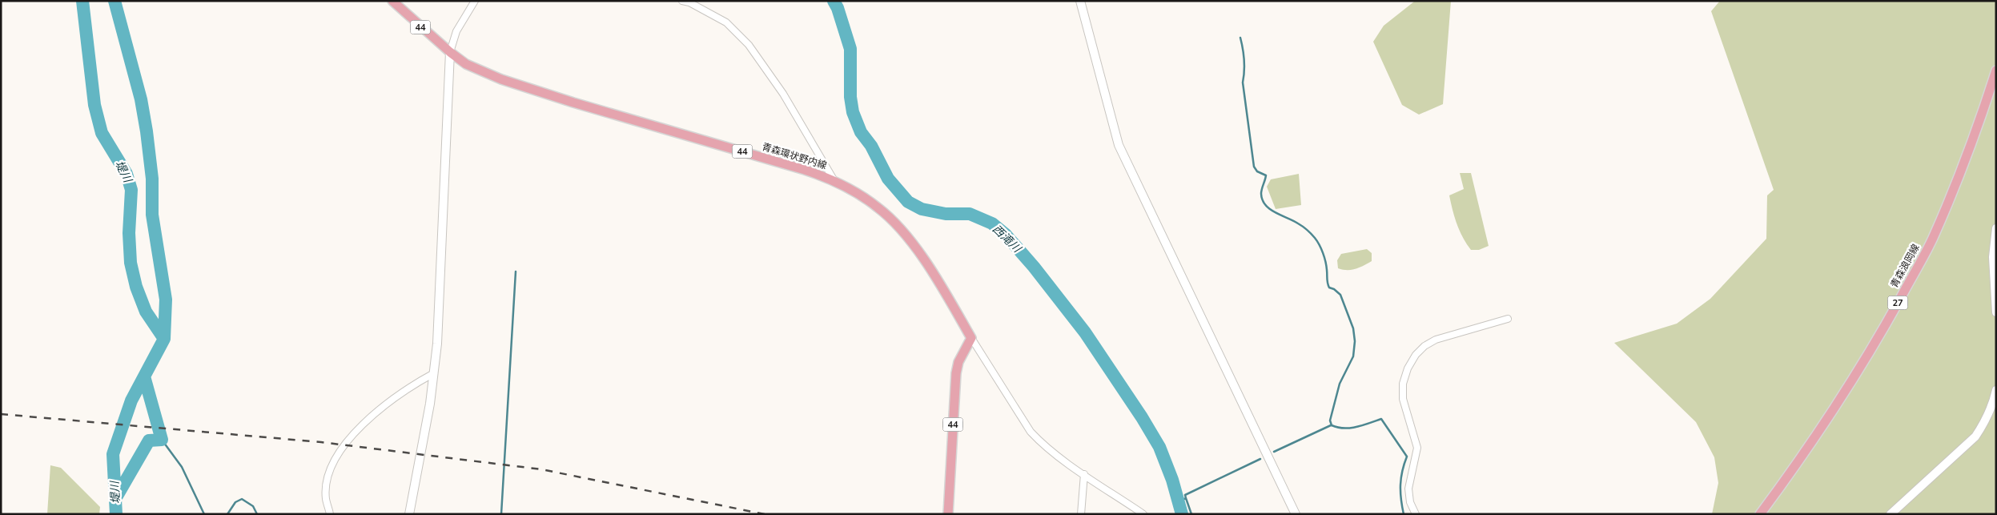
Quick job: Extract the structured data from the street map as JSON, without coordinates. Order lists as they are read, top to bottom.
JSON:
{
  "streets": {
    "main road": [
      "44",
      "青森環状野内線",
      "青森浪岡線",
      "27"
    ]
  },
  "crossings": [
    ["44", "青森環状野内線"]
  ],
  "water": ["堤川", "西滝川"]
}
